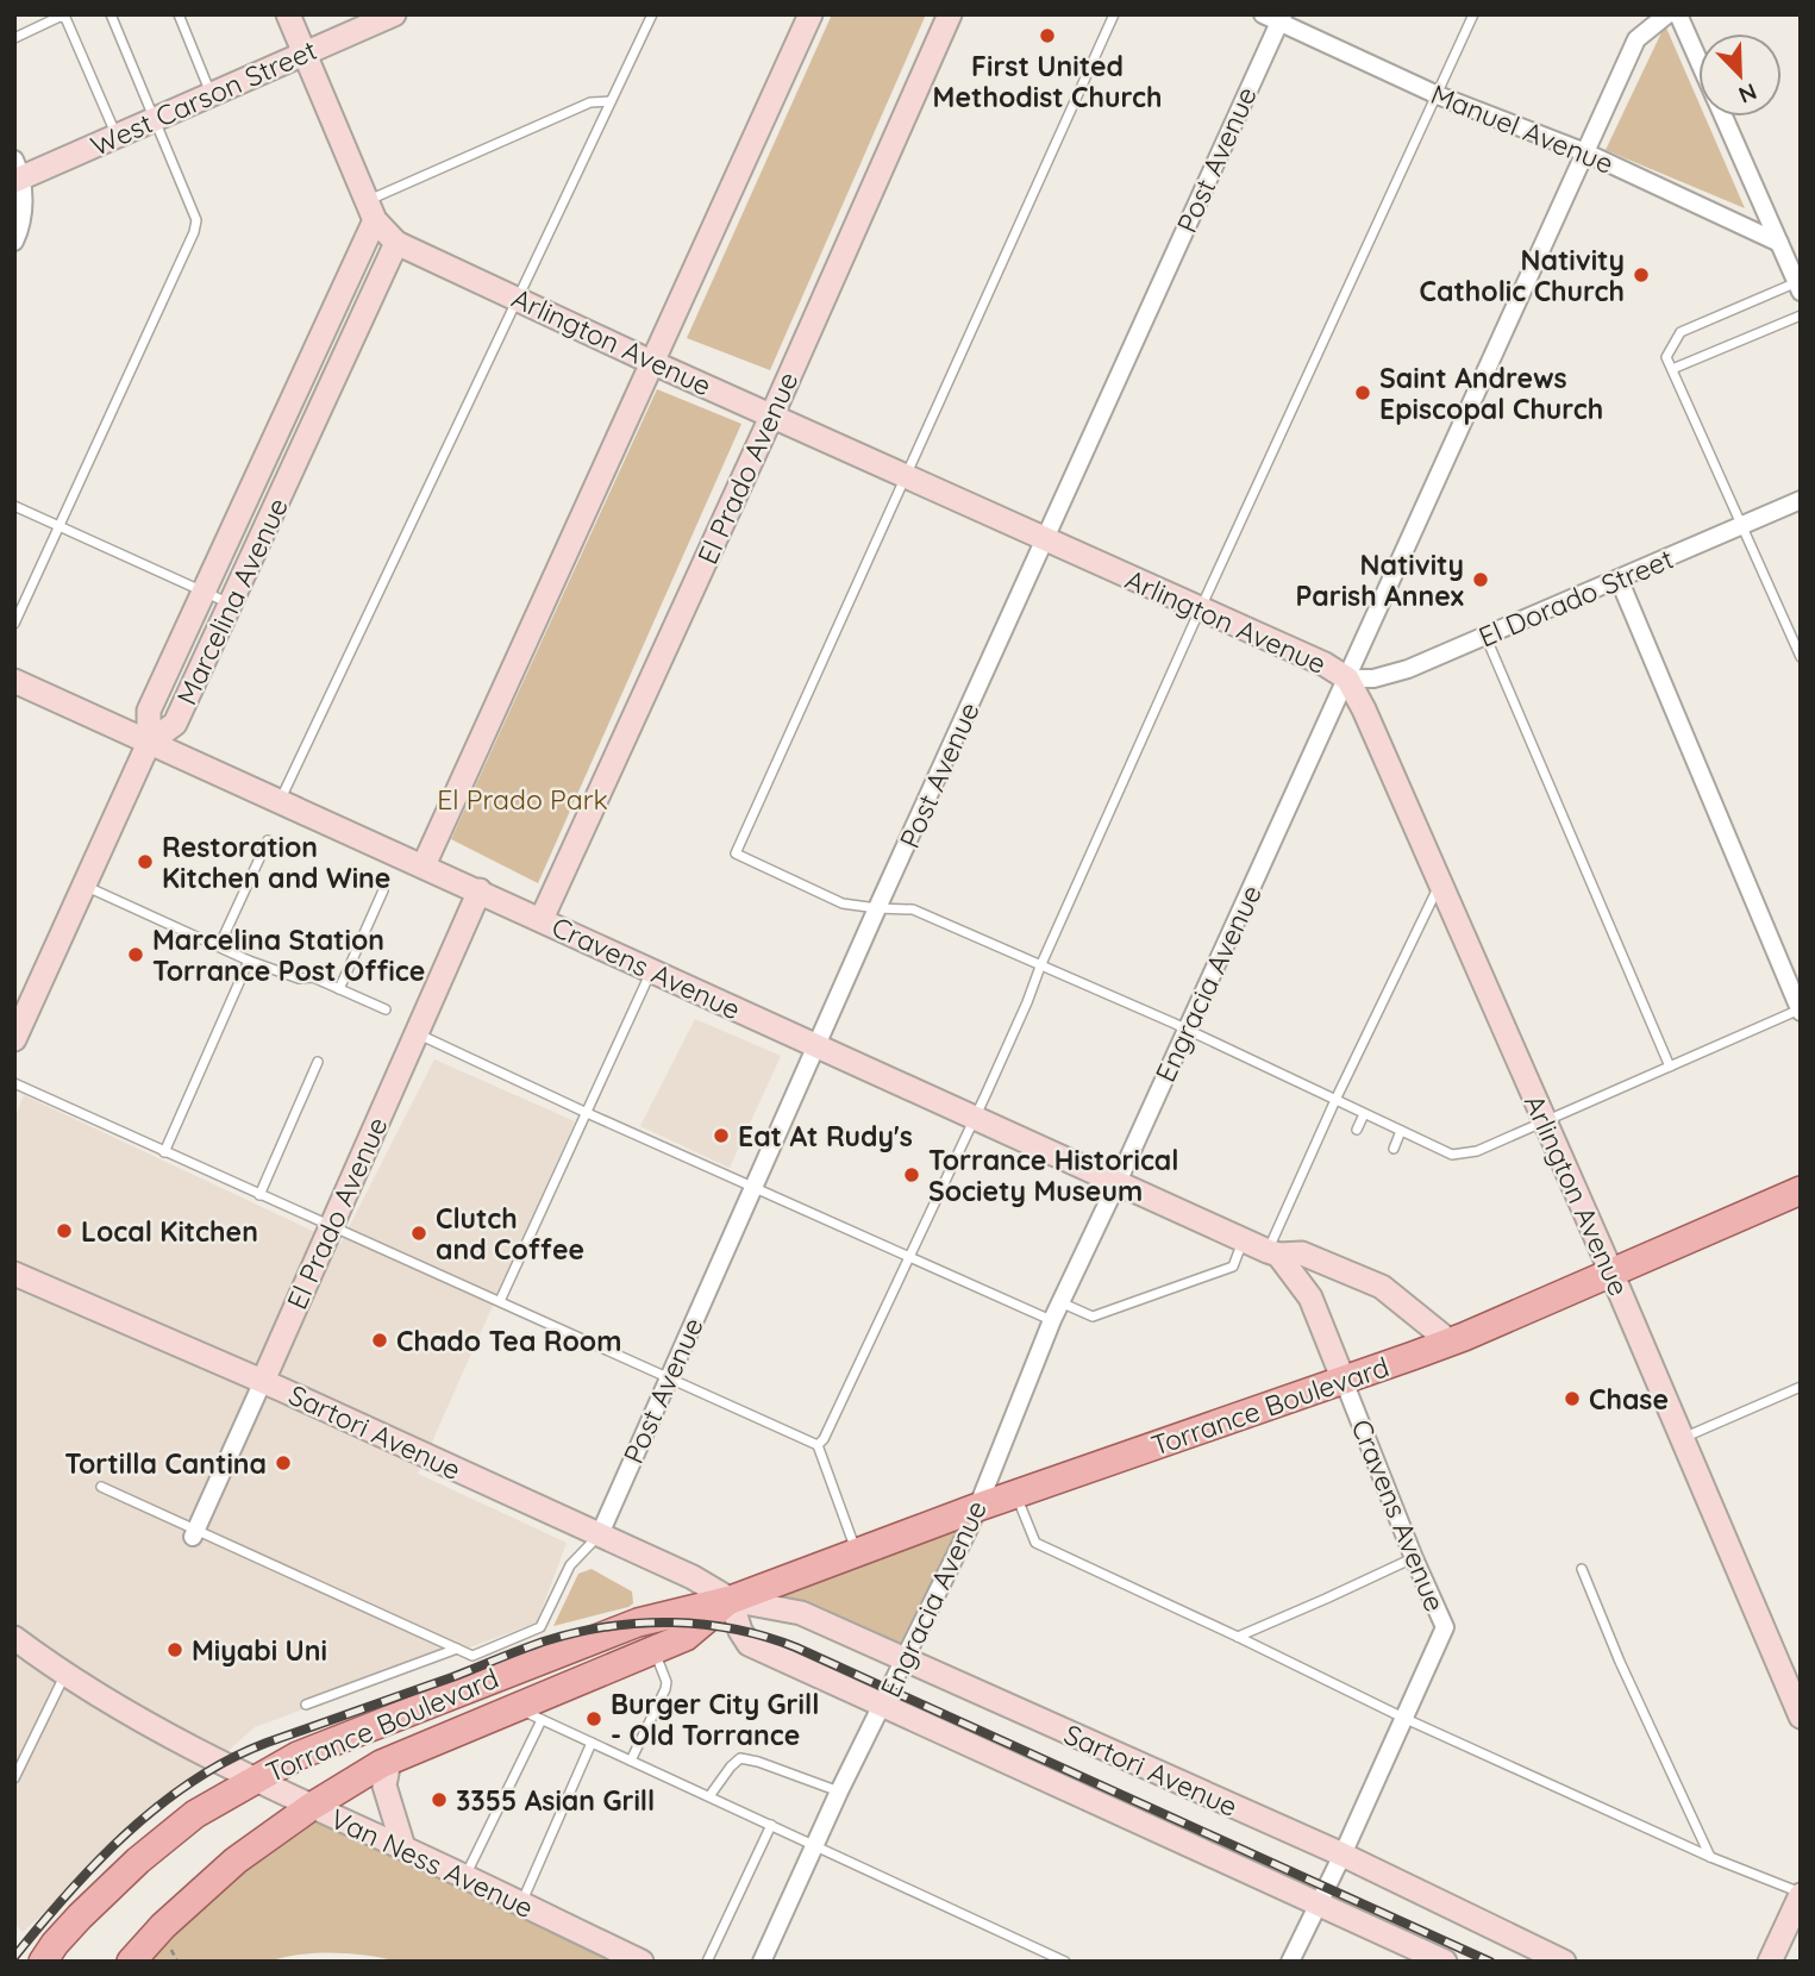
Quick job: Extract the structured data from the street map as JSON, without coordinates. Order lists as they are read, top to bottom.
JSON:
{
  "streets": {
    "main road": ["Torrance Boulevard"],
    "street": [
      "West Carson Street",
      "Manuel Avenue",
      "Post Avenue",
      "Arlington Avenue",
      "El Prado Avenue",
      "El Dorado Street",
      "Marcelina Avenue",
      "Cravens Avenue",
      "Engracia Avenue",
      "Sartori Avenue",
      "Van Ness Avenue"
    ]
  },
  "crossings": [
    ["West Carson Street", "Arlington Avenue"],
    ["Manuel Avenue", "Post Avenue"],
    ["Manuel Avenue", "Engracia Avenue"],
    ["Post Avenue", "Arlington Avenue"],
    ["Post Avenue", "Cravens Avenue"],
    ["Post Avenue", "Sartori Avenue"],
    ["Arlington Avenue", "El Prado Avenue"],
    ["Arlington Avenue", "El Dorado Street"],
    ["Arlington Avenue", "Marcelina Avenue"],
    ["Arlington Avenue", "Engracia Avenue"],
    ["Arlington Avenue", "Torrance Boulevard"],
    ["El Prado Avenue", "Cravens Avenue"],
    ["El Prado Avenue", "Sartori Avenue"],
    ["El Dorado Street", "Engracia Avenue"],
    ["Marcelina Avenue", "Cravens Avenue"],
    ["Cravens Avenue", "Engracia Avenue"],
    ["Cravens Avenue", "Torrance Boulevard"],
    ["Cravens Avenue", "Sartori Avenue"],
    ["Engracia Avenue", "Torrance Boulevard"],
    ["Engracia Avenue", "Sartori Avenue"],
    ["Torrance Boulevard", "Sartori Avenue"],
    ["Torrance Boulevard", "Van Ness Avenue"]
  ],
  "parks": ["El Prado Park"],
  "places": [
    "First United Methodist Church",
    "Nativity Catholic Church",
    "Saint Andrews Episcopal Church",
    "Nativity Parish Annex",
    "Restoration Kitchen and Wine",
    "Marcelina Station Torrance Post Office",
    "Eat At Rudy's",
    "Torrance Historical Society Museum",
    "Local Kitchen",
    "Clutch and Coffee",
    "Chado Tea Room",
    "Chase",
    "Tortilla Cantina",
    "Miyabi Uni",
    "Burger City Grill - Old Torrance",
    "3355 Asian Grill"
  ],
  "north": "bottom right"
}
